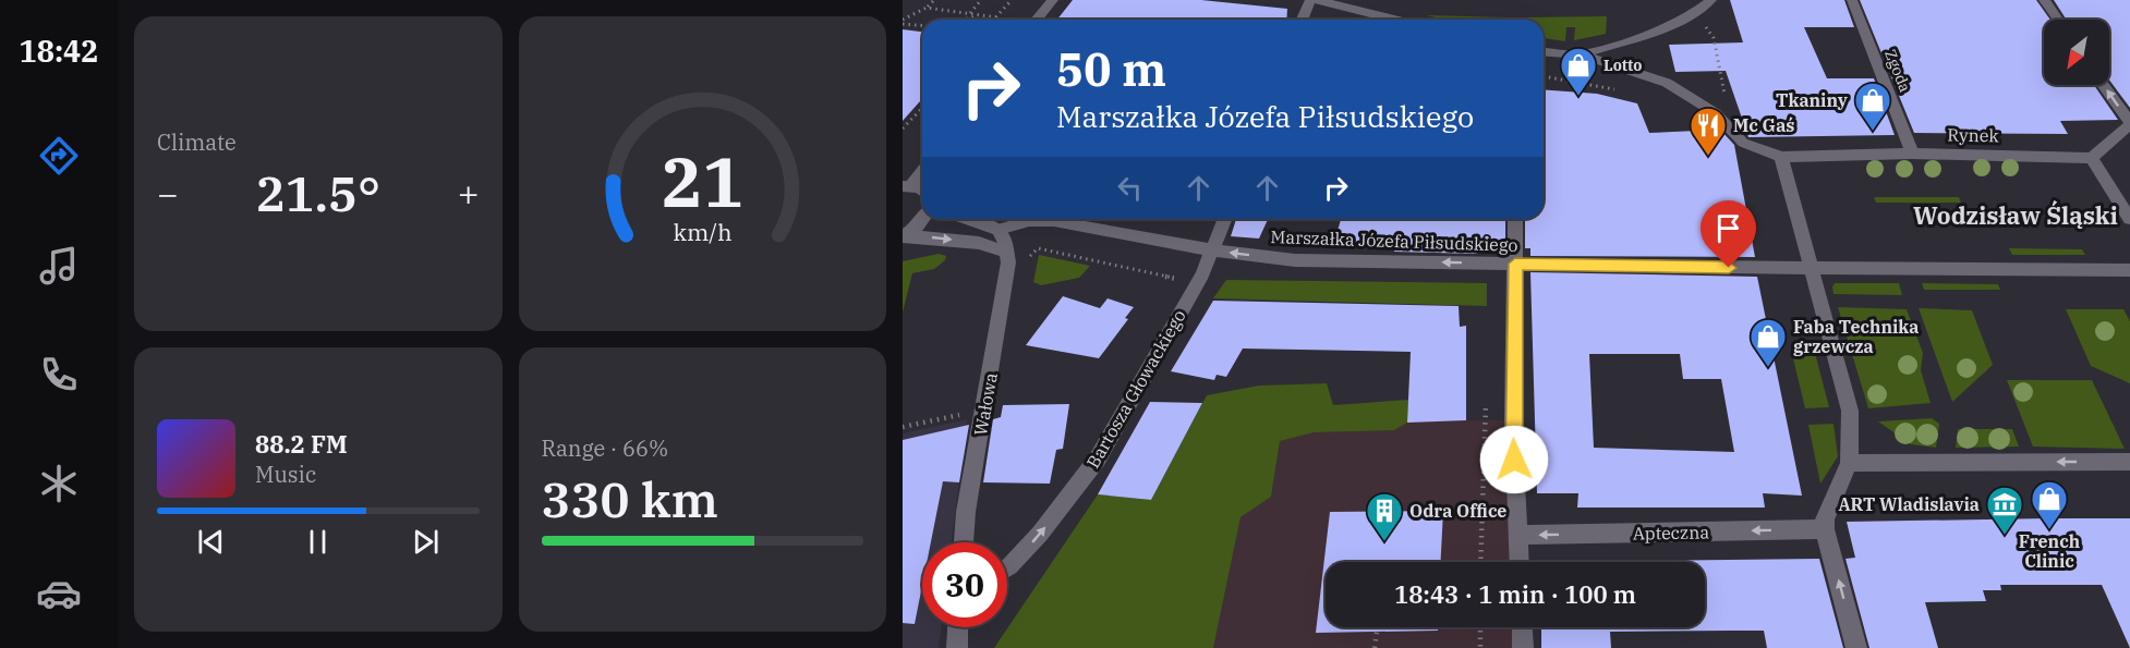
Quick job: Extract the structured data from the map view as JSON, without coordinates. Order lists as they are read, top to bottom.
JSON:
{
  "streets": {
    "street": [
      "Zgoda",
      "Rynek",
      "Marszałka Józefa Piłsudskiego",
      "Bartosza Głowackiego",
      "Wałowa",
      "Apteczna"
    ]
  },
  "crossings": [
    ["Zgoda", "Rynek"],
    ["Marszałka Józefa Piłsudskiego", "Bartosza Głowackiego"],
    ["Marszałka Józefa Piłsudskiego", "Wałowa"]
  ],
  "one_way": ["Marszałka Józefa Piłsudskiego", "Bartosza Głowackiego", "Apteczna"],
  "districts": ["Wodzisław Śląski"],
  "places": {
    "shop": [
      "Lotto",
      "Tkaniny",
      "Faba Technika grzewcza",
      "French Clinic"
    ],
    "restaurant": ["Mc Gaś"],
    "museum": ["ART Wladislavia"],
    "building": ["Odra Office"]
  },
  "north": "bottom left",
  "page": {
    "tabs": "18:42",
    "tile": [
      "Climate",
      ["Range · 66%", "330 km"]
    ],
    "turn": ["50 m", "Marszałka Józefa Piłsudskiego"],
    "heat": ["−", "21.5°", "+"],
    "song": ["88.2 FM", "Music"],
    "limit": "30",
    "trip": "18:43 · 1 min · 100 m",
    "gauge": ["21", "km/h"]
  }
}
